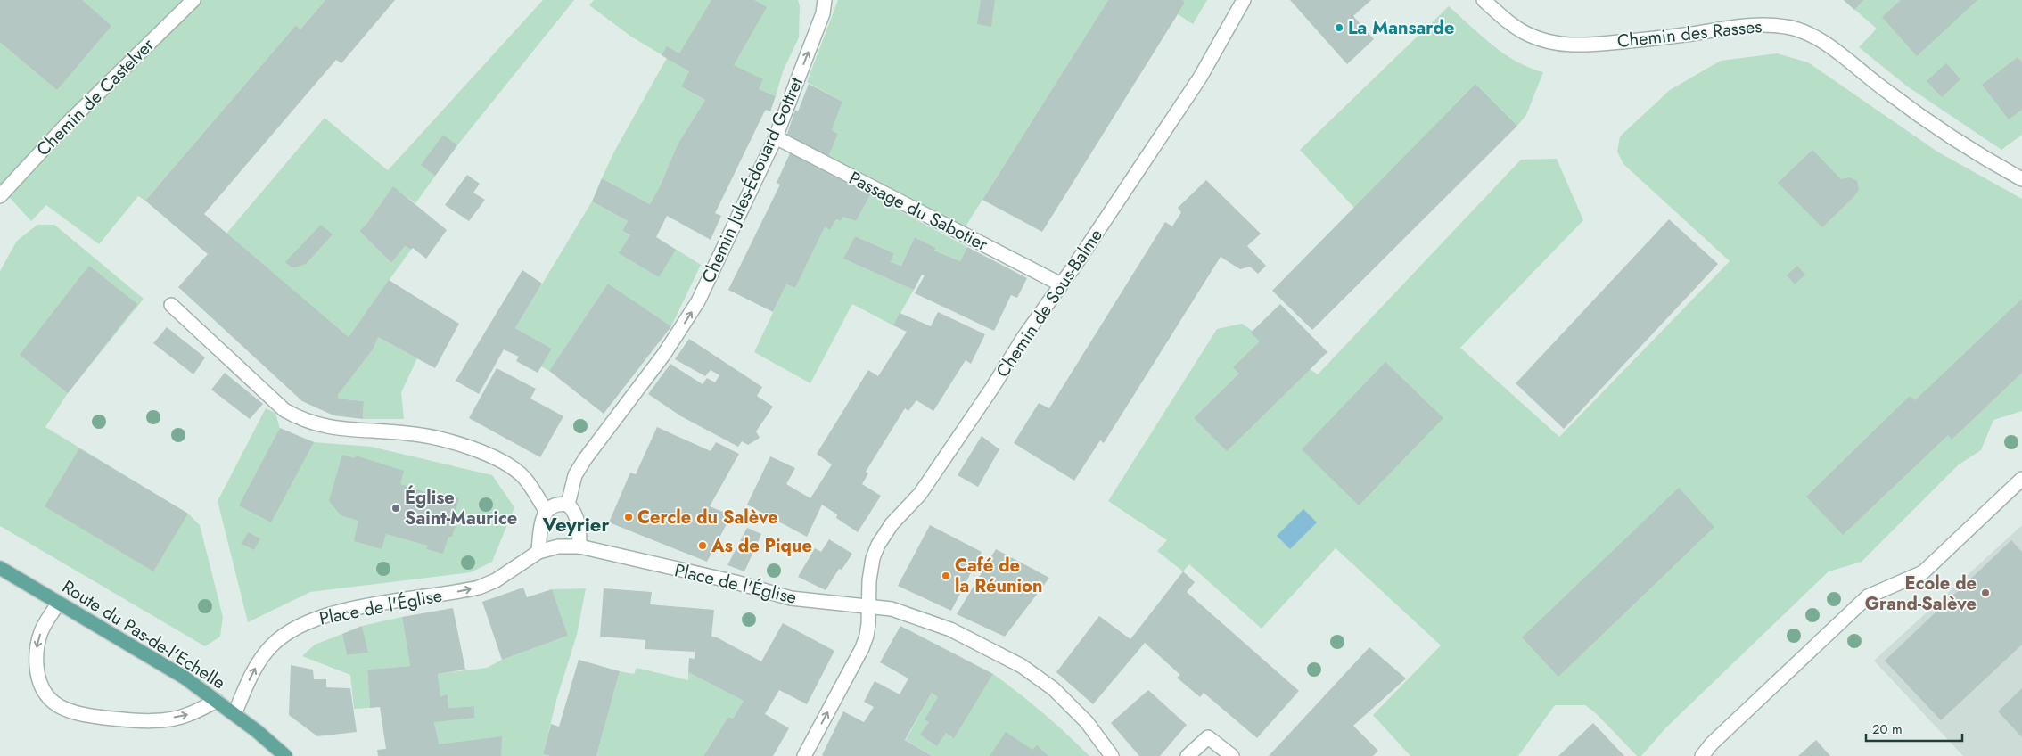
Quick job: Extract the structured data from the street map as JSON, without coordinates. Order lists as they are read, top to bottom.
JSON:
{
  "streets": {
    "main road": ["Route du Pas-de-l'Echelle"],
    "street": [
      "Chemin des Rasses",
      "Chemin de Castelver",
      "Chemin Jules-Édouard Gottret",
      "Passage du Sabotier",
      "Chemin de Sous-Balme",
      "Place de l'Église"
    ]
  },
  "crossings": [
    ["Chemin Jules-Édouard Gottret", "Passage du Sabotier"],
    ["Passage du Sabotier", "Chemin de Sous-Balme"],
    ["Chemin de Sous-Balme", "Place de l'Église"],
    ["Place de l'Église", "Route du Pas-de-l'Echelle"]
  ],
  "one_way": ["Chemin Jules-Édouard Gottret"],
  "districts": ["Veyrier"],
  "places": [
    "La Mansarde",
    "Église Saint-Maurice",
    "Cercle du Salève",
    "As de Pique",
    "Café de la Réunion",
    "Ecole de Grand-Salève"
  ],
  "scale_bar": "20 m"
}
